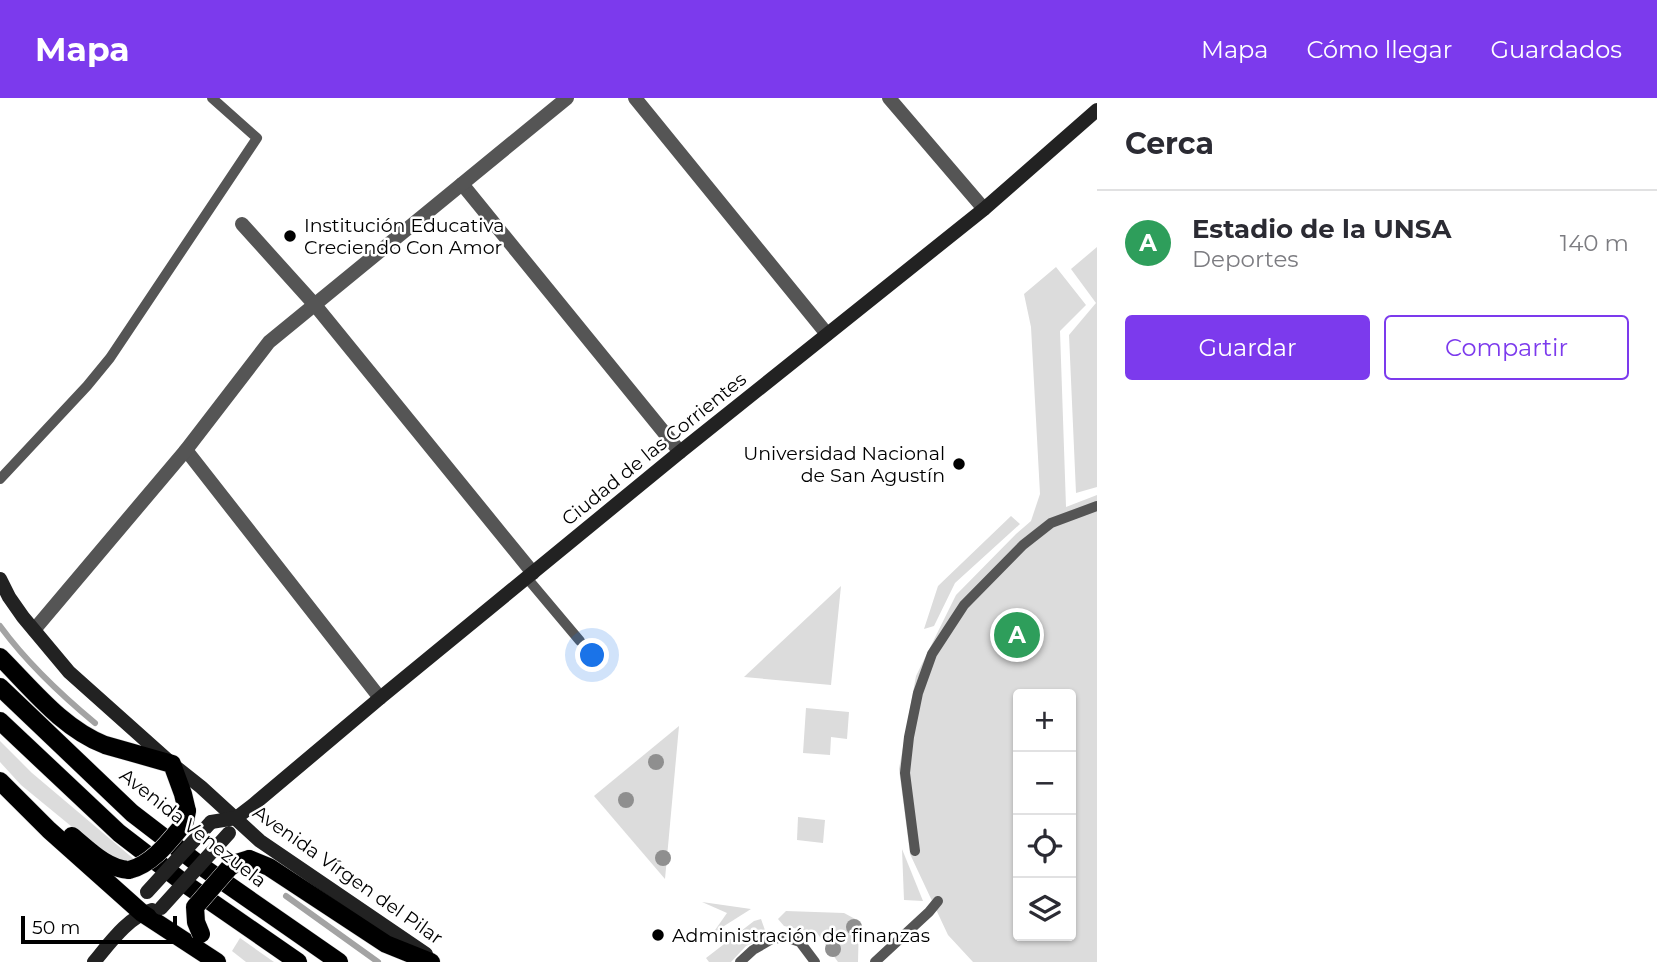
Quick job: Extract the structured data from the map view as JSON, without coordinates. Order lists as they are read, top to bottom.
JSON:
{
  "streets": {
    "main road": ["Avenida Venezuela"],
    "street": ["Ciudad de las Corrientes", "Avenida Vírgen del Pilar"]
  },
  "crossings": [
    ["Ciudad de las Corrientes", "Avenida Vírgen del Pilar"]
  ],
  "places": ["Institución Educativa Creciendo Con Amor", "Universidad Nacional de San Agustín", "Administración de finanzas"],
  "scale_bar": "50 m",
  "page": {
    "header": "Mapa",
    "nav": ["Mapa", "Cómo llegar", "Guardados"],
    "heading": "Cerca",
    "list": [
      {
        "mark": "A",
        "name": "Estadio de la UNSA",
        "note": "Deportes",
        "value": "140 m"
      }
    ],
    "buttons": ["Guardar", "Compartir"],
    "pins": "A",
    "map_buttons": ["+", "−"],
    "scale": "50 m"
  }
}
